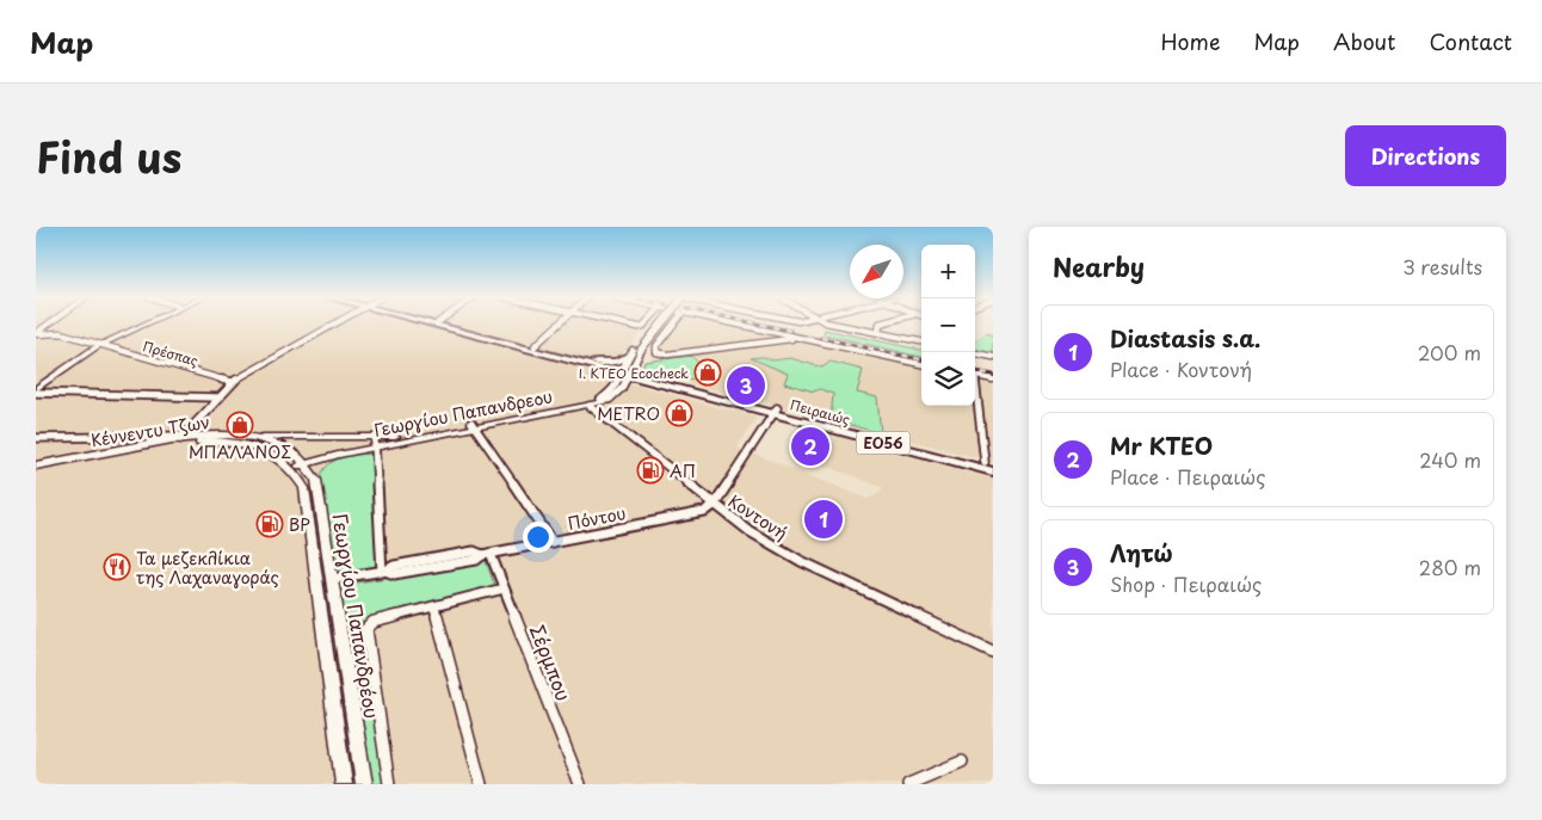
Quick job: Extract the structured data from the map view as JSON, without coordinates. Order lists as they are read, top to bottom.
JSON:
{
  "streets": {
    "main road": ["Πειραιώς", "ΕΟ56"],
    "street": [
      "Πρέσπας",
      "Γεωργίου Παπανδρεου",
      "Κέννεντυ Τζων",
      "Κοντονή",
      "Πόντου",
      "Γεωργίου Παπανδρέου",
      "Σέρμπου"
    ]
  },
  "crossings": [
    ["Πειραιώς", "Γεωργίου Παπανδρεου"],
    ["Γεωργίου Παπανδρεου", "Κέννεντυ Τζων"],
    ["Γεωργίου Παπανδρεου", "Κοντονή"],
    ["Γεωργίου Παπανδρεου", "Γεωργίου Παπανδρέου"],
    ["Κέννεντυ Τζων", "Γεωργίου Παπανδρέου"],
    ["Κοντονή", "Πόντου"],
    ["Πόντου", "Γεωργίου Παπανδρέου"],
    ["Πόντου", "Σέρμπου"]
  ],
  "places": {
    "shop": ["Ι. ΚΤΕΟ Ecocheck", "METRO", "ΜΠΑΛΑΝΟΣ"],
    "fuel station": ["ΑΠ", "BP"],
    "restaurant": ["Τα μεζεκλίκια της Λαχαναγοράς"]
  },
  "north": "bottom left",
  "page": {
    "header": "Map",
    "nav": [
      "Home",
      "Map",
      "About",
      "Contact"
    ],
    "title": "Find us",
    "buttons": "Directions",
    "heading": ["Nearby", "3 results"],
    "map_buttons": ["+", "−"],
    "list": [
      {
        "mark": "1",
        "name": "Diastasis s.a.",
        "note": "Place · Κοντονή",
        "value": "200 m"
      },
      {
        "mark": "2",
        "name": "Mr KTEO",
        "note": "Place · Πειραιώς",
        "value": "240 m"
      },
      {
        "mark": "3",
        "name": "Λητώ",
        "note": "Shop · Πειραιώς",
        "value": "280 m"
      }
    ],
    "pins": ["3", "2", "1"]
  }
}
